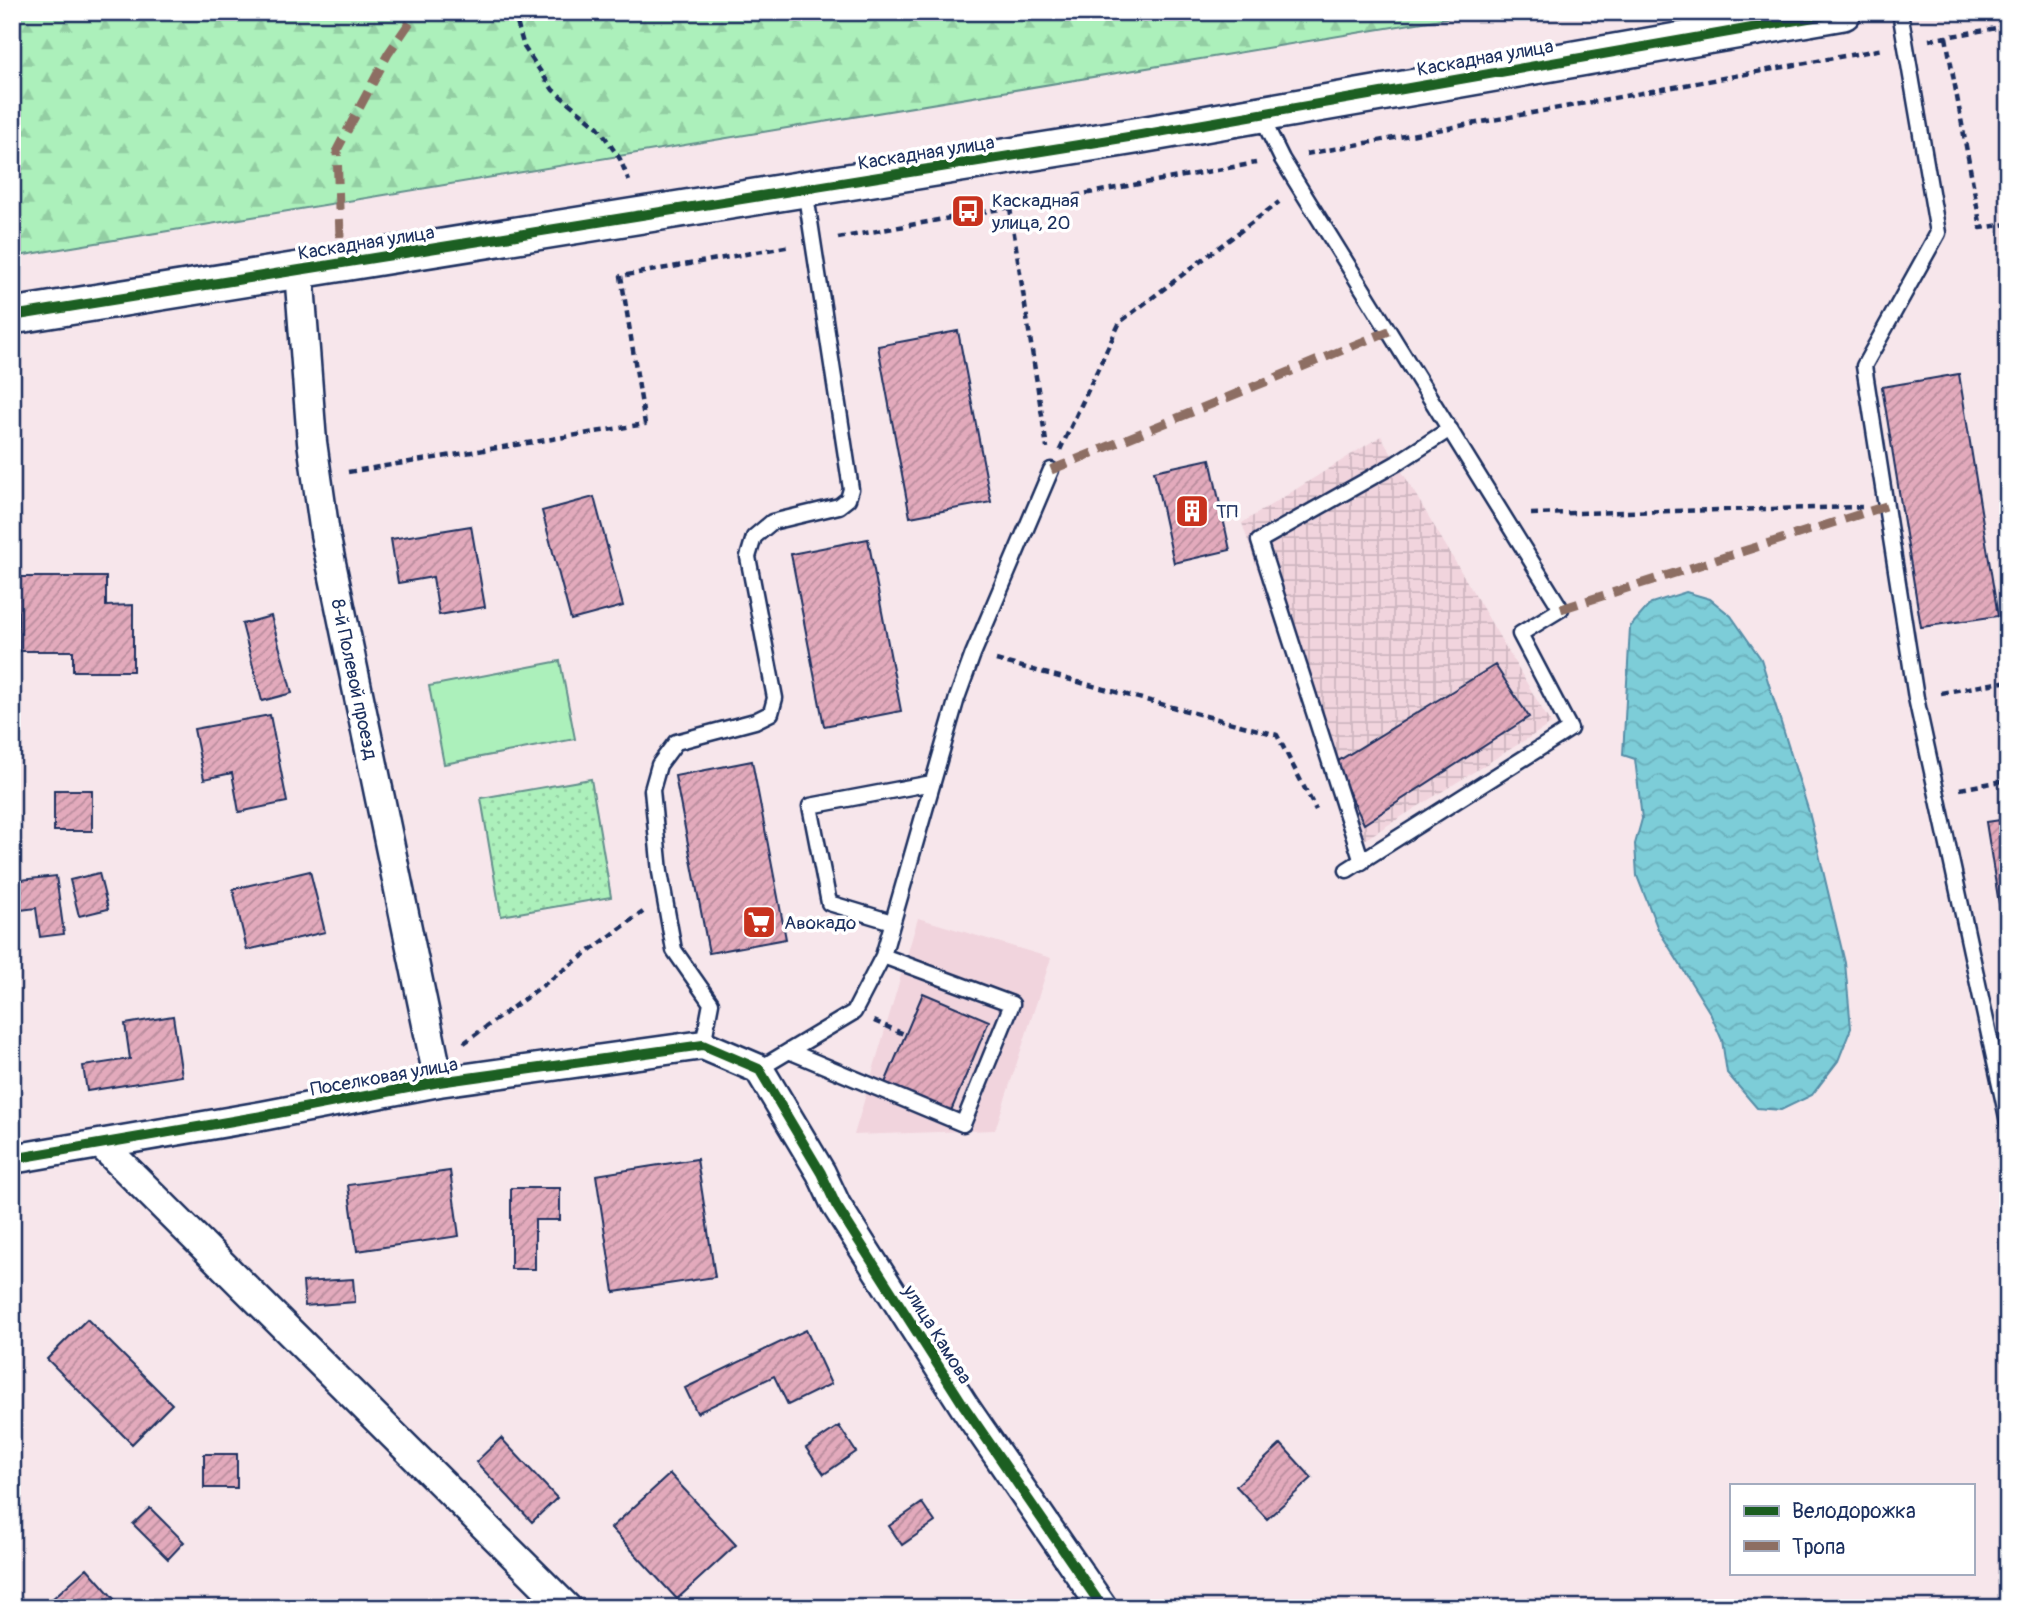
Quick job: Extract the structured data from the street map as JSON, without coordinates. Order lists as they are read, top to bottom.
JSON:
{
  "streets": {
    "street": [
      "Каскадная улица",
      "8-й Полевой проезд",
      "Поселковая улица",
      "улица Камова"
    ]
  },
  "crossings": [
    ["Каскадная улица", "8-й Полевой проезд"],
    ["8-й Полевой проезд", "Поселковая улица"]
  ],
  "places": {
    "bus stop": ["Каскадная улица, 20"],
    "building": ["ТП"],
    "supermarket": ["Авокадо"]
  },
  "legend": ["Велодорожка", "Тропа"]
}
